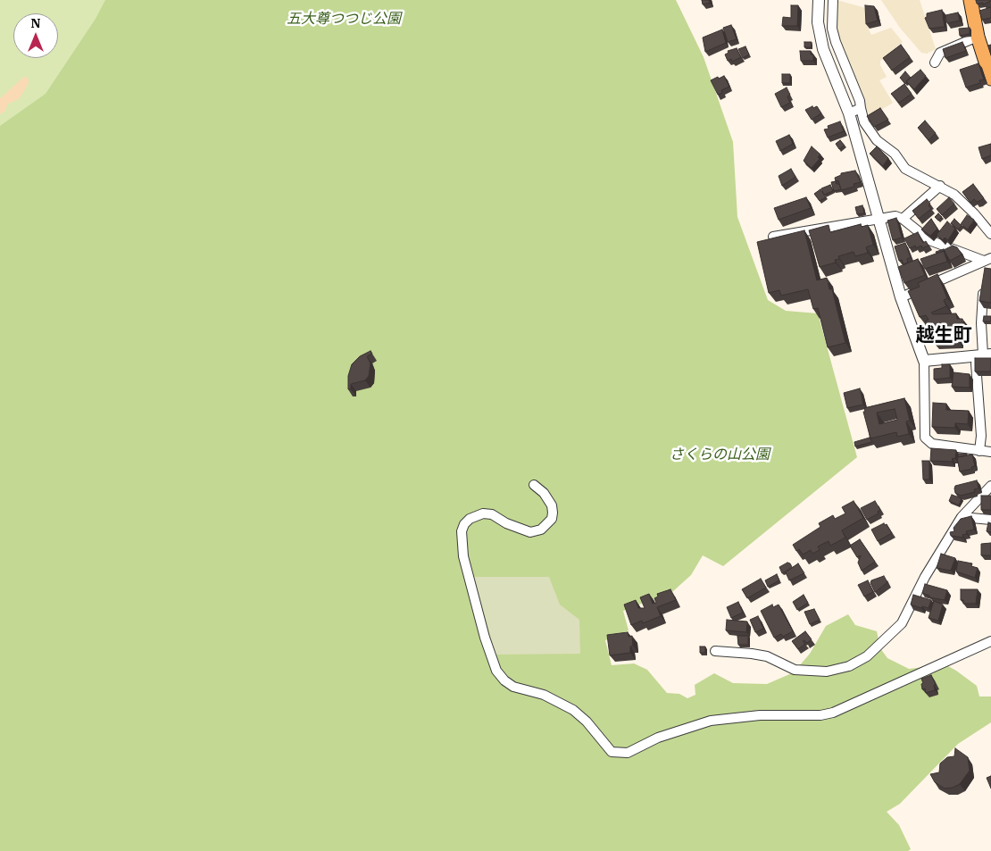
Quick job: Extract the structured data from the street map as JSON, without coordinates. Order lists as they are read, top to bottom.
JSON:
{
  "districts": ["越生町"],
  "parks": ["五大尊つつじ公園", "さくらの山公園"],
  "north": "top"
}
